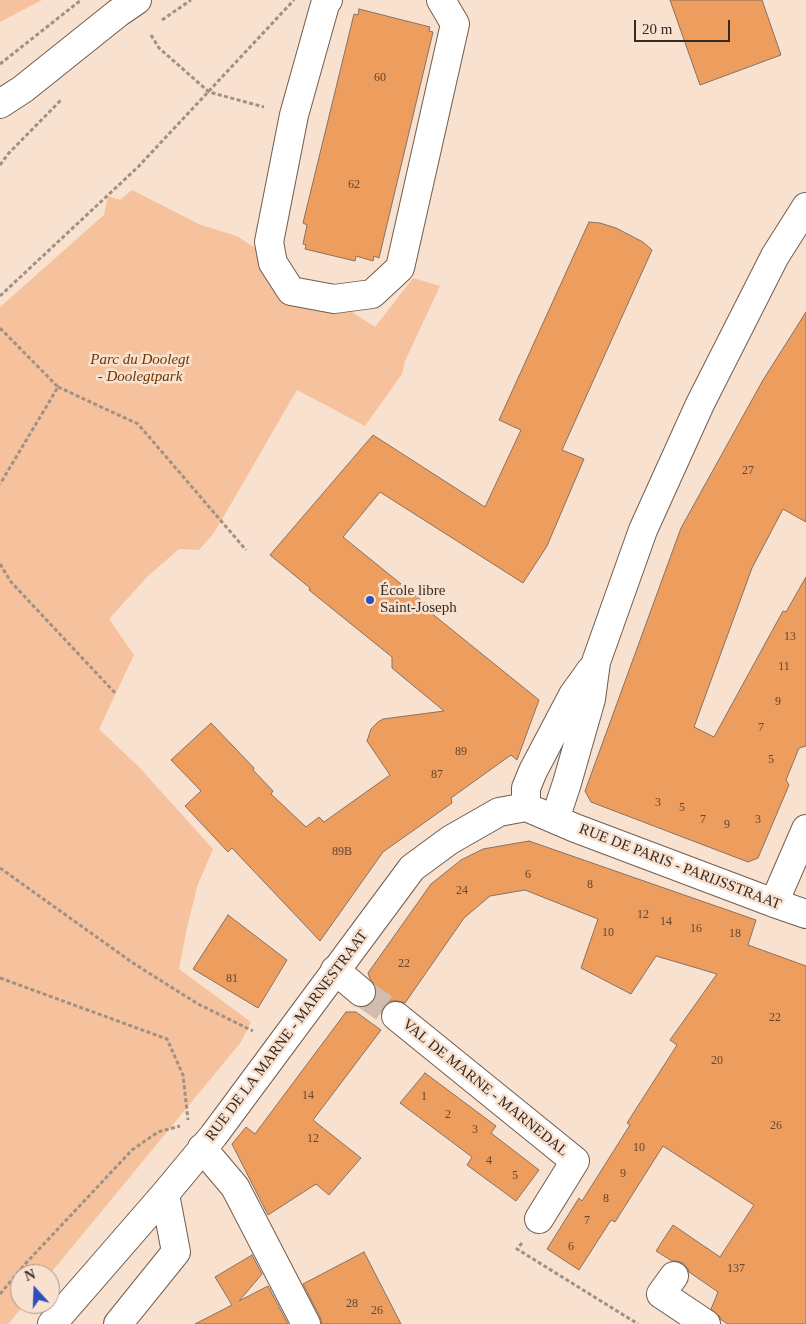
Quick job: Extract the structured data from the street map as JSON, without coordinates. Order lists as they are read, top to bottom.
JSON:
{
  "streets": {
    "street": ["RUE DE PARIS - PARIJSSTRAAT", "RUE DE LA MARNE - MARNESTRAAT", "VAL DE MARNE - MARNEDAL"]
  },
  "parks": ["Parc du Doolegt - Doolegtpark"],
  "places": ["École libre Saint-Joseph"],
  "house_numbers": [
    "60",
    "62",
    "27",
    "13",
    "11",
    "9",
    "7",
    "89",
    "5",
    "87",
    "3",
    "5",
    "7",
    "3",
    "9",
    "89B",
    "6",
    "8",
    "24",
    "12",
    "14",
    "16",
    "10",
    "18",
    "22",
    "81",
    "22",
    "20",
    "14",
    "1",
    "2",
    "26",
    "3",
    "12",
    "10",
    "4",
    "9",
    "5",
    "8",
    "7",
    "6",
    "137",
    "28",
    "26"
  ],
  "scale_bar": "20 m",
  "north": "top"
}
